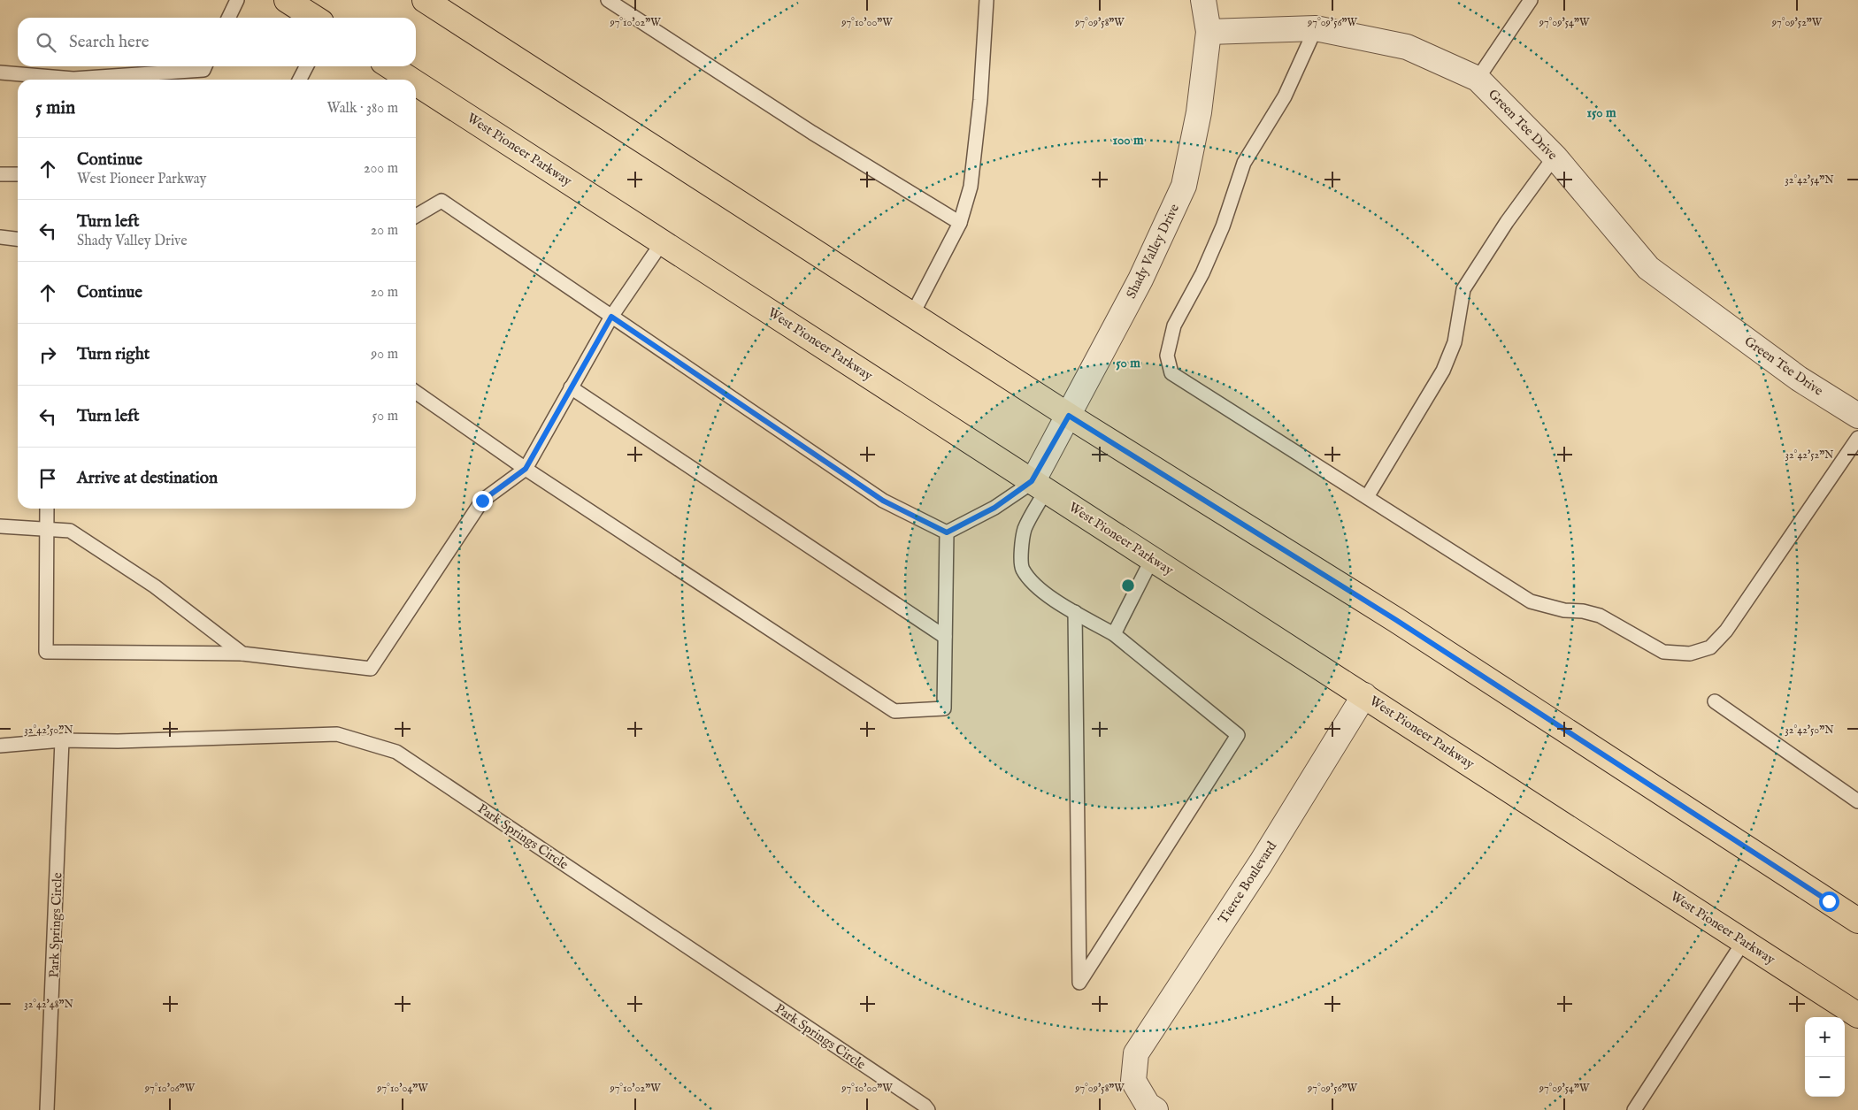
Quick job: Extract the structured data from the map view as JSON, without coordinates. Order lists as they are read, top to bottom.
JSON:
{
  "streets": {
    "main road": ["West Pioneer Parkway"],
    "street": ["Green Tee Drive", "Shady Valley Drive", "Tierce Boulevard"],
    "lane": ["Park Springs Circle"]
  },
  "crossings": [
    ["Green Tee Drive", "Shady Valley Drive"],
    ["West Pioneer Parkway", "Shady Valley Drive"],
    ["West Pioneer Parkway", "Tierce Boulevard"]
  ],
  "page": {
    "search": "Search here",
    "heading": ["5 min", "Walk · 380 m"],
    "list": [
      ["Continue", "West Pioneer Parkway", "200 m"],
      ["Turn left", "Shady Valley Drive", "20 m"],
      ["Continue", "20 m"],
      ["Turn right", "90 m"],
      ["Turn left", "50 m"],
      "Arrive at destination"
    ],
    "map_buttons": ["+", "−"]
  },
  "coordinates": [
    "97°10'02\"W",
    "97°10'00\"W",
    "97°09'58\"W",
    "97°09'56\"W",
    "97°09'54\"W",
    "97°09'52\"W",
    "32°42'54\"N",
    "32°42'52\"N",
    "32°42'50\"N",
    "32°42'48\"N",
    "97°10'06\"W",
    "97°10'04\"W"
  ],
  "rings": ["150 m", "100 m", "50 m"]
}
